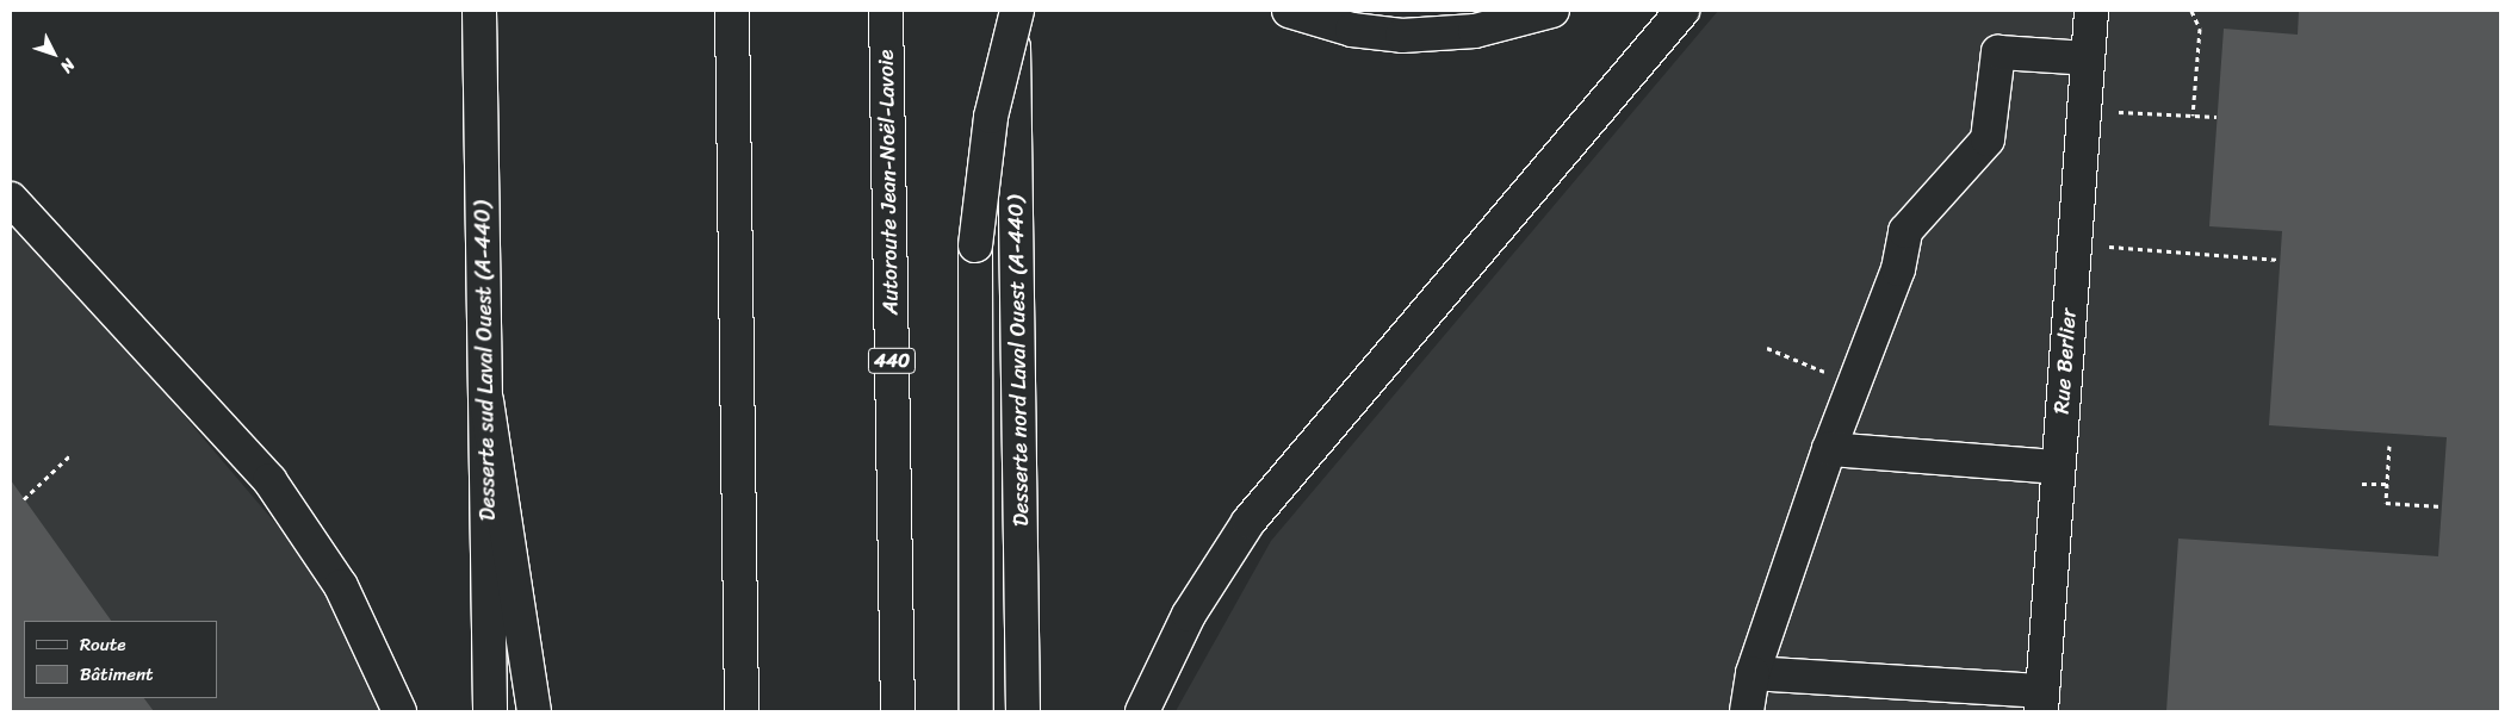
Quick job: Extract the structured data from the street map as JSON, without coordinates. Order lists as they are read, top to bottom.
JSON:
{
  "streets": {
    "main road": [
      "Autoroute Jean-Noël-Lavoie",
      "Desserte sud Laval Ouest (A-440)",
      "440",
      "Desserte nord Laval Ouest (A-440)",
      "Rue Berlier"
    ]
  },
  "legend": ["Route", "Bâtiment"],
  "north": "bottom right"
}
